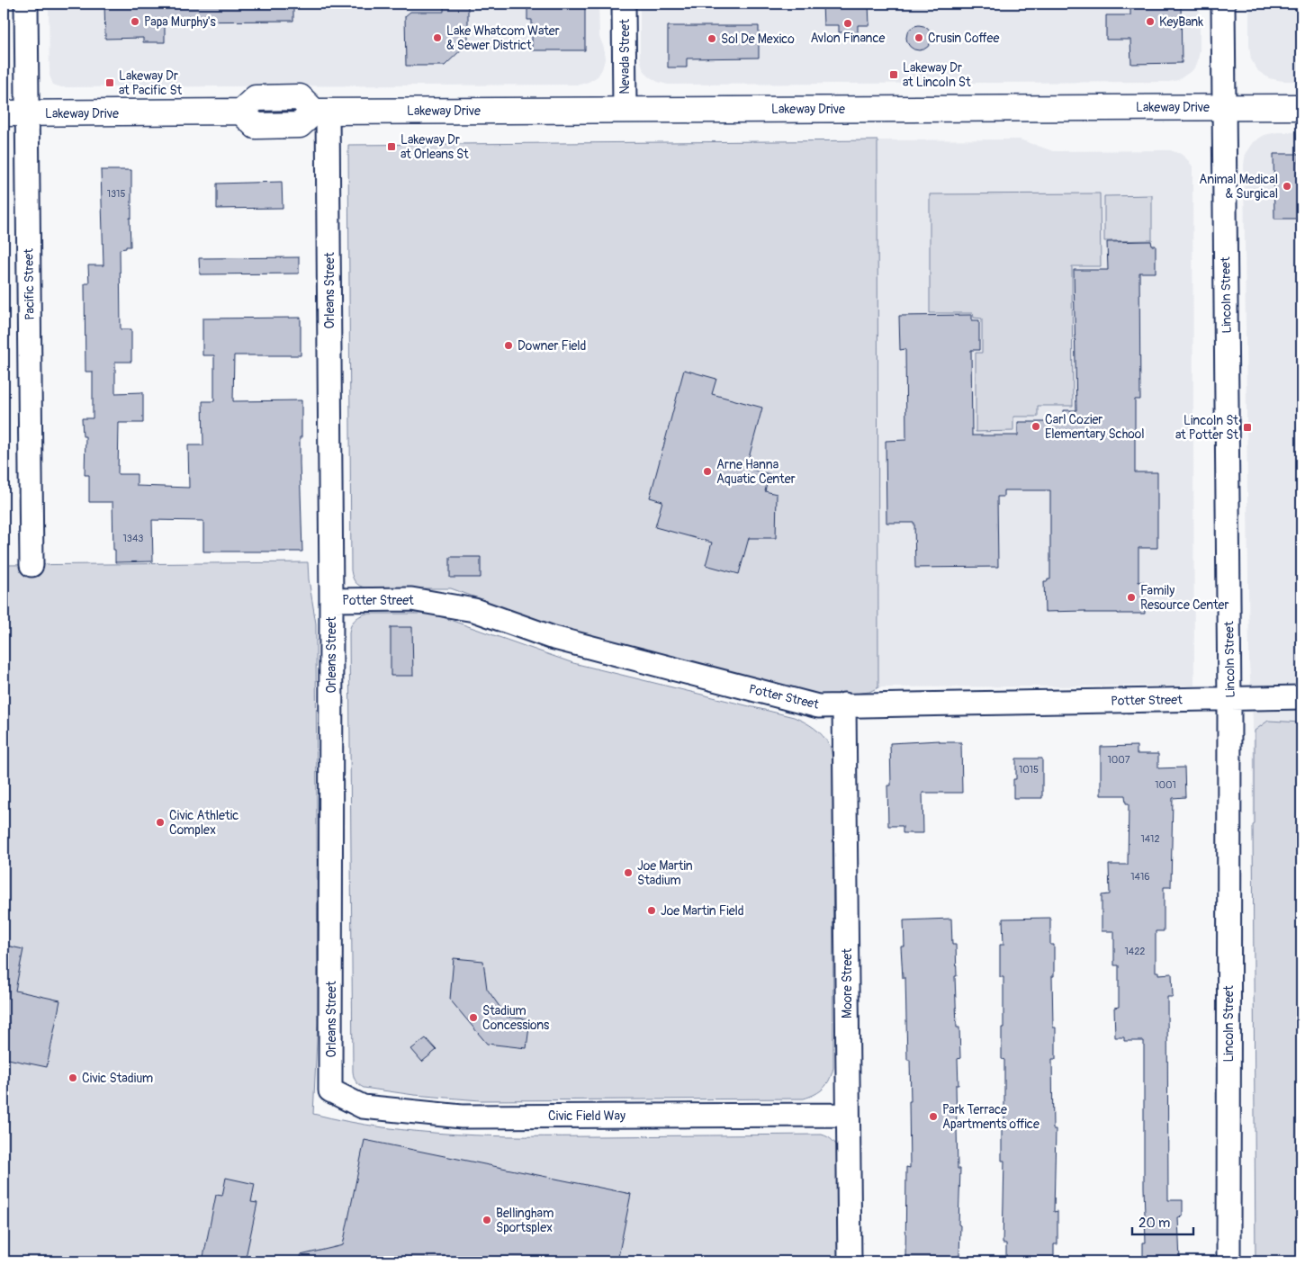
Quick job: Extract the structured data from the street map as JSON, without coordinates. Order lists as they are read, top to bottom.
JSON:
{
  "streets": {
    "main road": ["Lakeway Drive"],
    "street": [
      "Nevada Street",
      "Pacific Street",
      "Orleans Street",
      "Lincoln Street",
      "Potter Street",
      "Moore Street",
      "Civic Field Way"
    ]
  },
  "crossings": [
    ["Nevada Street", "Lakeway Drive"],
    ["Lakeway Drive", "Pacific Street"],
    ["Lakeway Drive", "Orleans Street"],
    ["Lakeway Drive", "Lincoln Street"],
    ["Orleans Street", "Potter Street"],
    ["Orleans Street", "Civic Field Way"],
    ["Lincoln Street", "Potter Street"],
    ["Potter Street", "Moore Street"],
    ["Moore Street", "Civic Field Way"]
  ],
  "places": {
    "other": [
      "Papa Murphy's",
      "KeyBank",
      "Avlon Finance",
      "Lake Whatcom Water & Sewer District",
      "Crusin Coffee",
      "Sol De Mexico",
      "Animal Medical & Surgical",
      "Downer Field",
      "Carl Cozier Elementary School",
      "Arne Hanna Aquatic Center",
      "Family Resource Center",
      "Civic Athletic Complex",
      "Joe Martin Stadium",
      "Joe Martin Field",
      "Stadium Concessions",
      "Civic Stadium",
      "Park Terrace Apartments office",
      "Bellingham Sportsplex"
    ],
    "transit": [
      "Lakeway Dr at Lincoln St",
      "Lakeway Dr at Pacific St",
      "Lakeway Dr at Orleans St",
      "Lincoln St at Potter St"
    ]
  },
  "house_numbers": [
    "1315",
    "1343",
    "1007",
    "1015",
    "1001",
    "1412",
    "1416",
    "1422"
  ],
  "scale_bar": "20 m"
}
